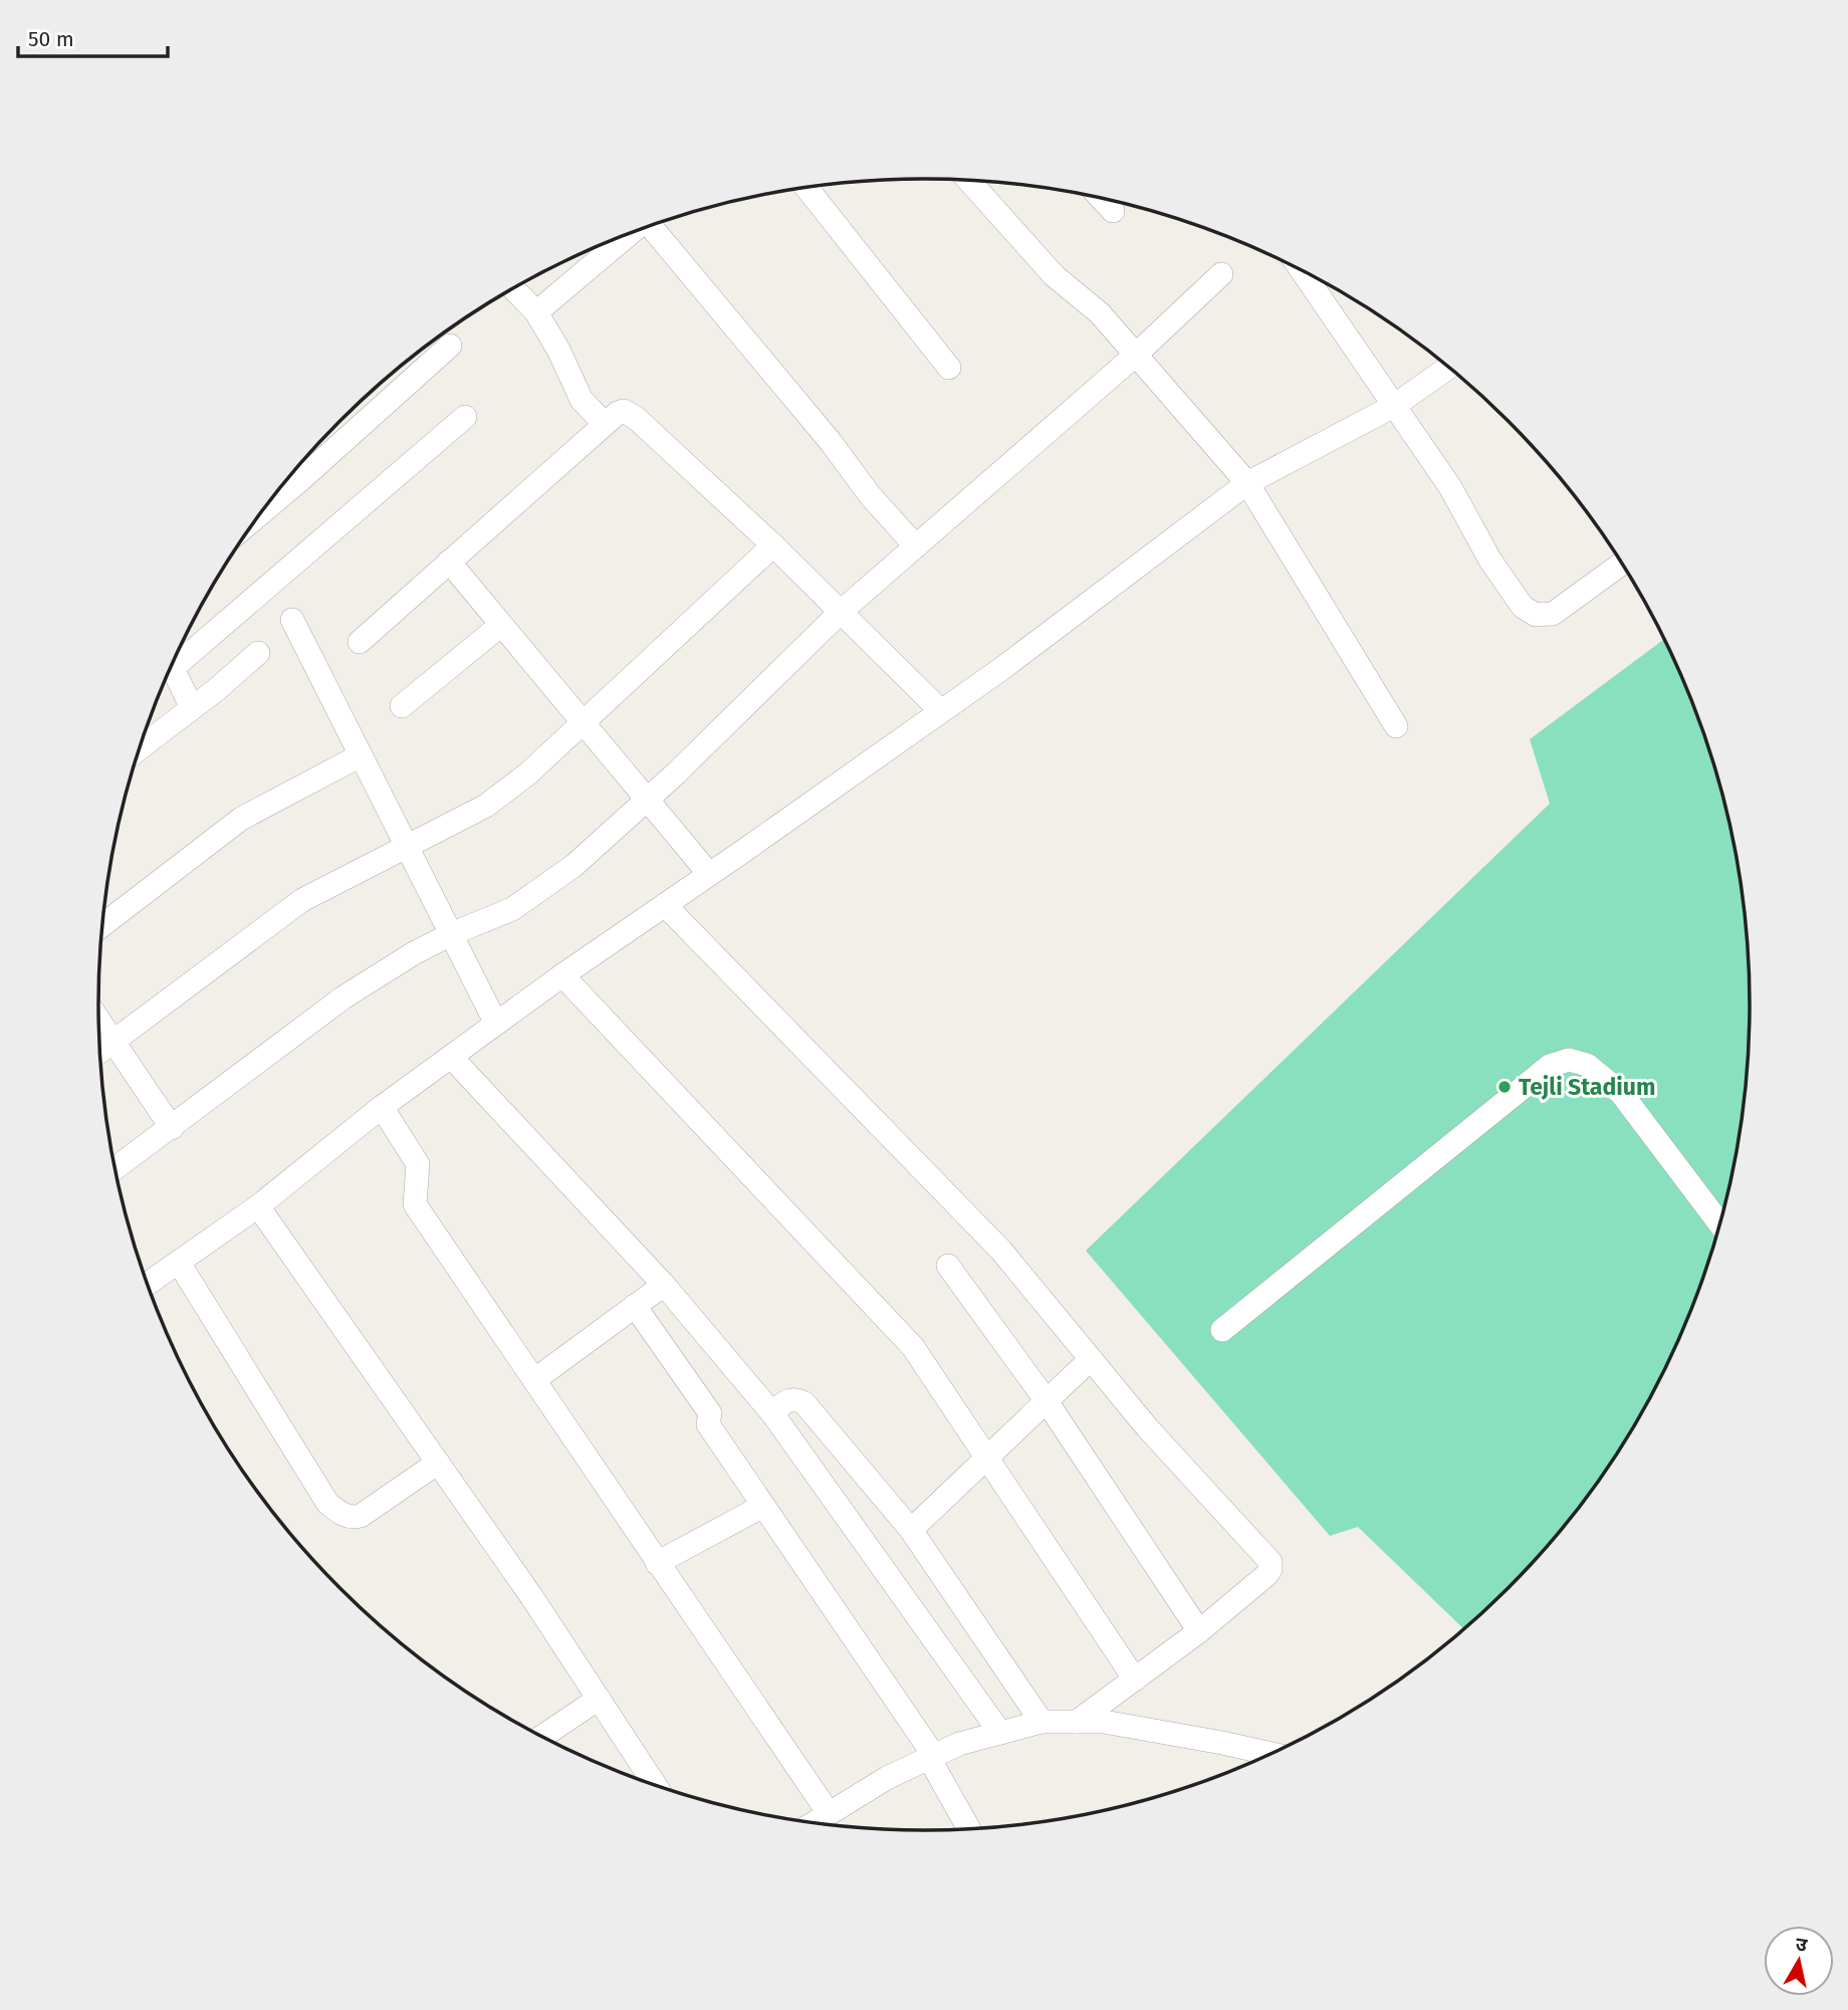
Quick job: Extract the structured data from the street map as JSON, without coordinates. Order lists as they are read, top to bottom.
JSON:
{
  "places": ["Tejli Stadium"],
  "scale_bar": "50 m",
  "north": "top"
}
